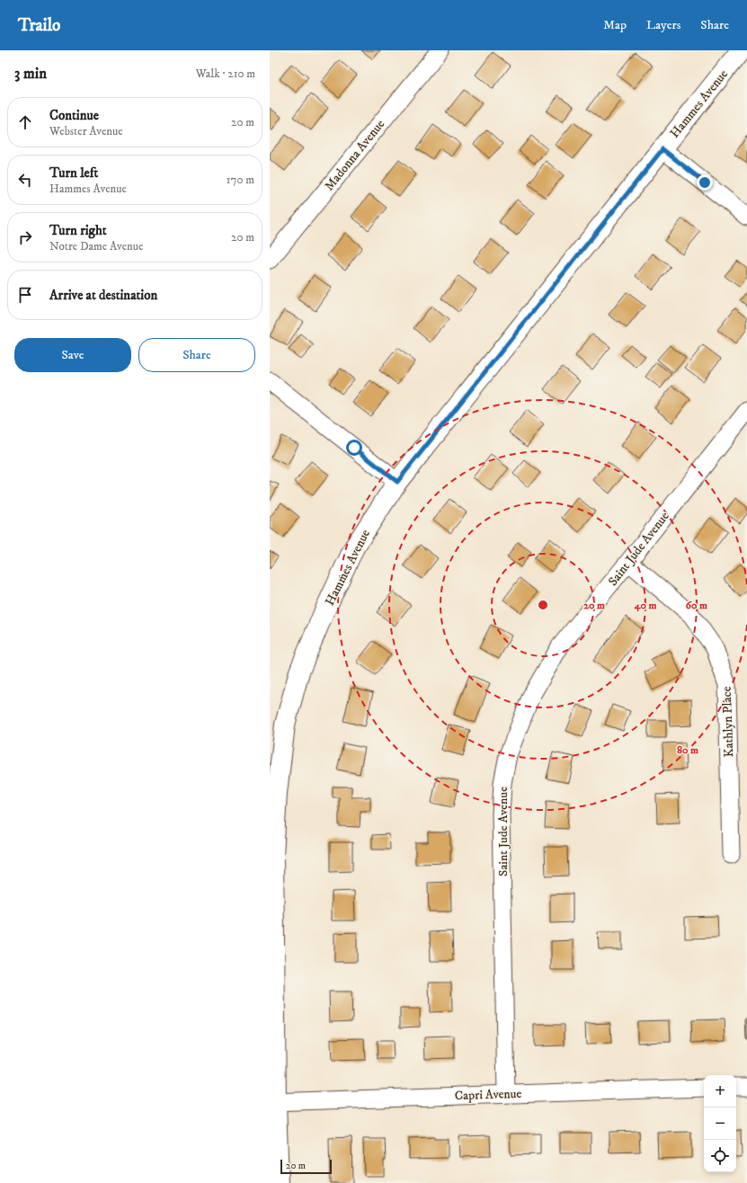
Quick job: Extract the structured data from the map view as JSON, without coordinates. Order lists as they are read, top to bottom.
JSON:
{
  "streets": {
    "street": [
      "Hammes Avenue",
      "Madonna Avenue",
      "Saint Jude Avenue",
      "Kathlyn Place",
      "Capri Avenue"
    ]
  },
  "crossings": [
    ["Hammes Avenue", "Capri Avenue"],
    ["Saint Jude Avenue", "Kathlyn Place"],
    ["Saint Jude Avenue", "Capri Avenue"]
  ],
  "scale_bar": "20 m",
  "page": {
    "header": "Trailo",
    "nav": ["Map", "Layers", "Share"],
    "heading": ["3 min", "Walk · 210 m"],
    "list": [
      ["Continue", "Webster Avenue", "20 m"],
      ["Turn left", "Hammes Avenue", "170 m"],
      ["Turn right", "Notre Dame Avenue", "20 m"],
      "Arrive at destination"
    ],
    "buttons": ["Save", "Share"],
    "map_buttons": ["+", "−"],
    "scale": "20 m"
  },
  "rings": [
    "20 m",
    "40 m",
    "60 m",
    "80 m"
  ]
}
